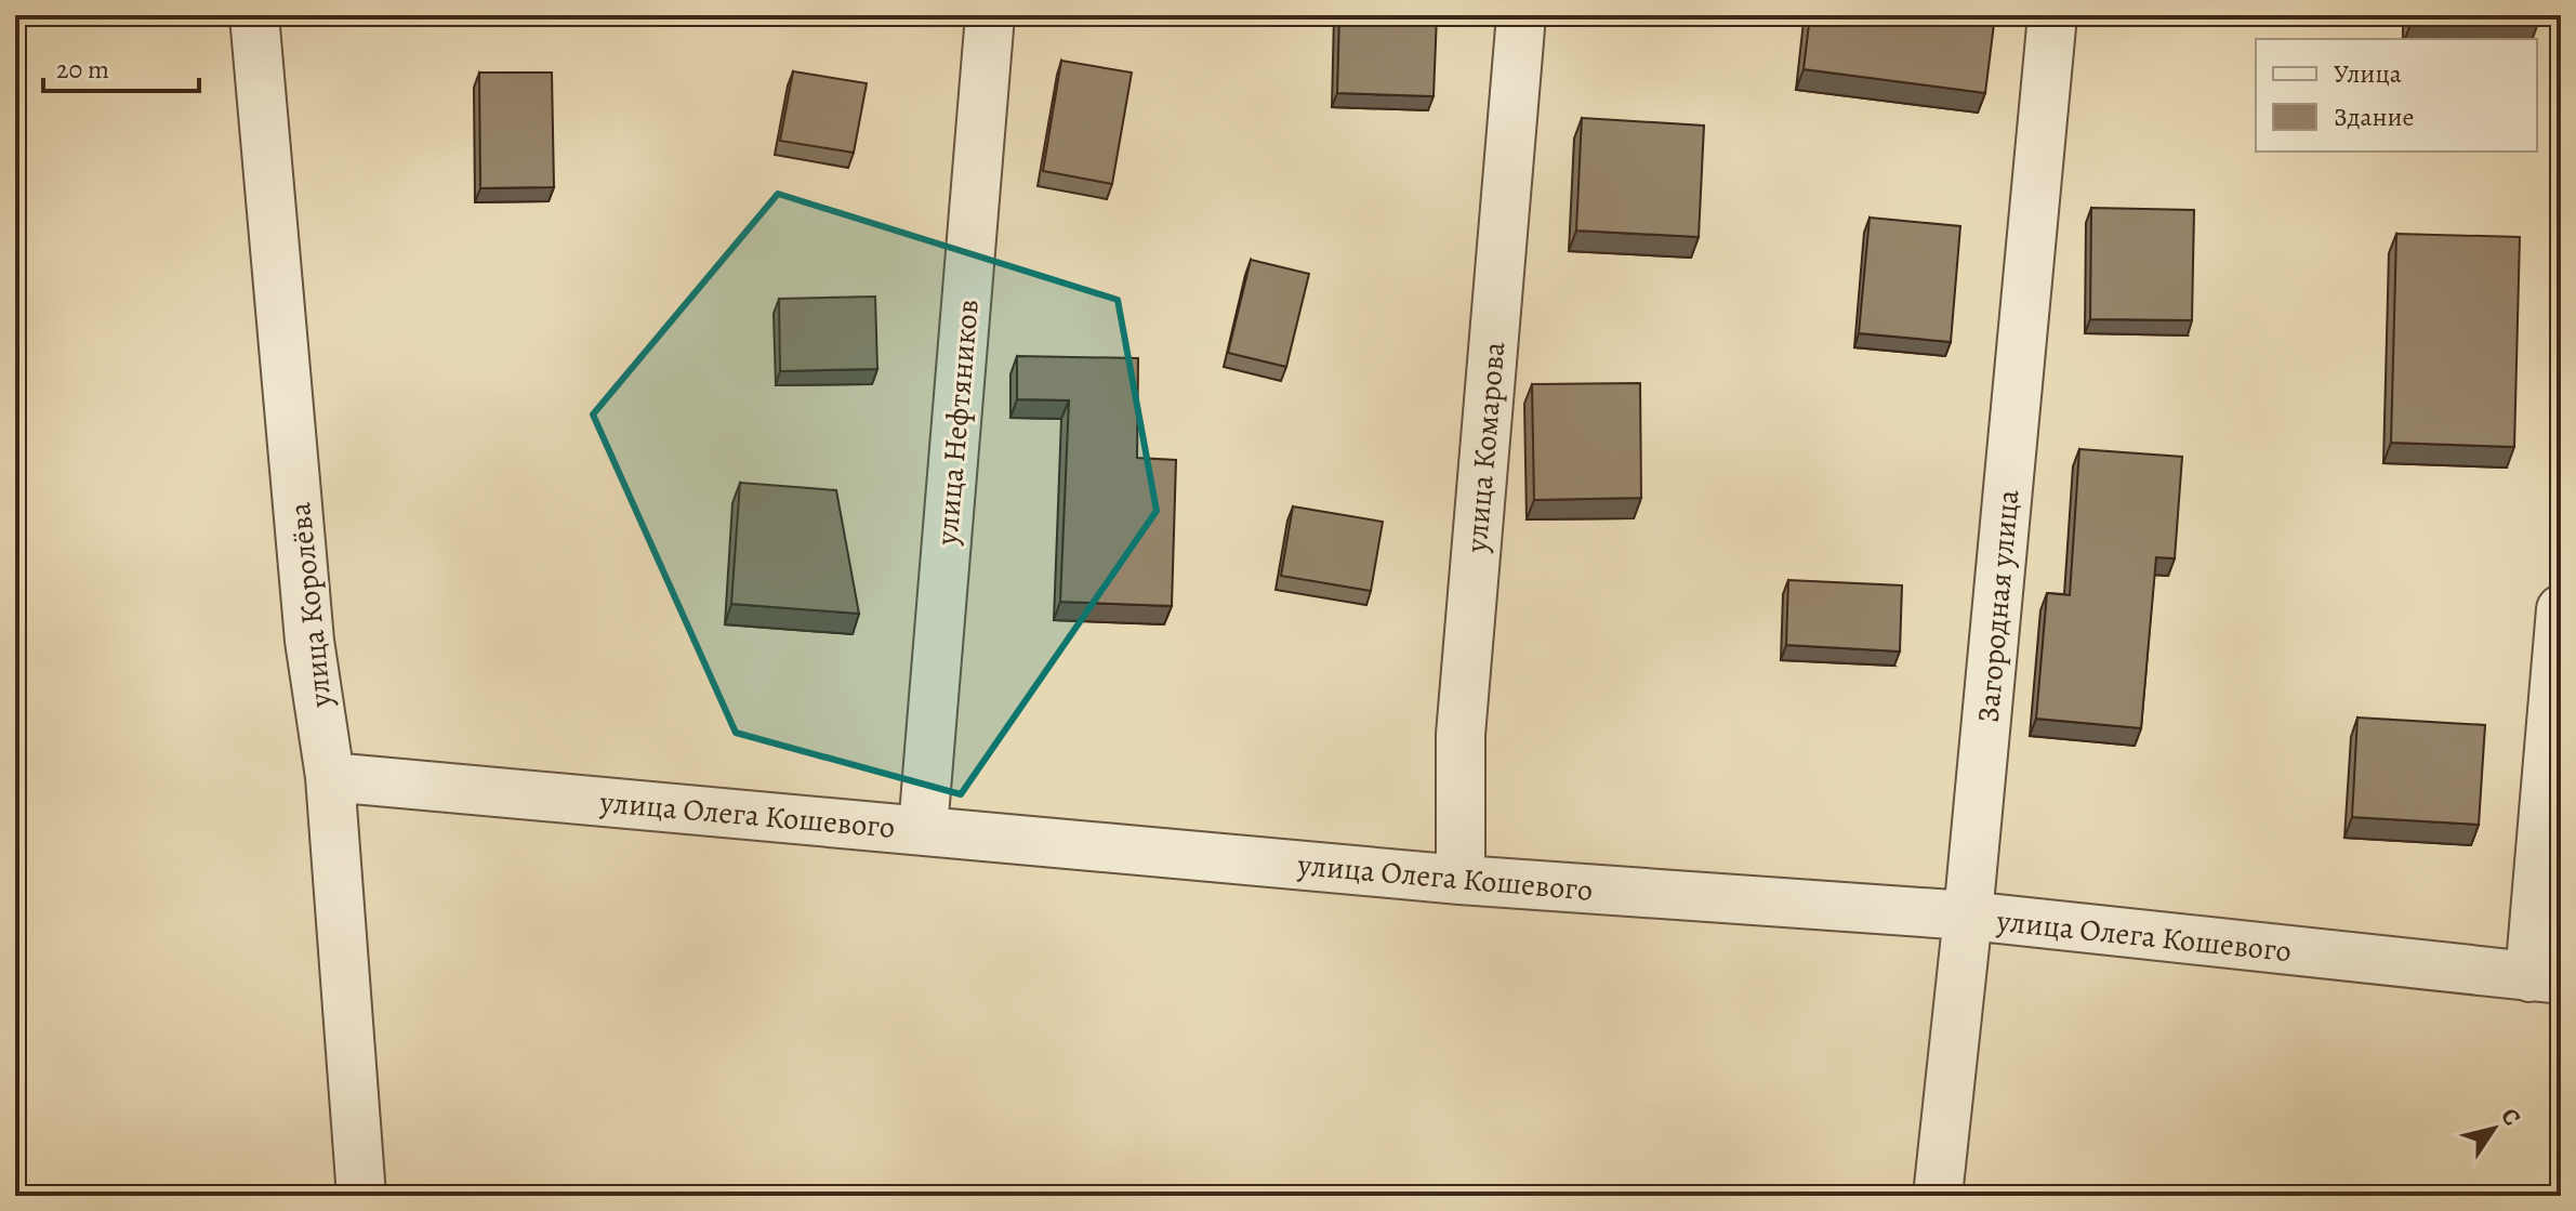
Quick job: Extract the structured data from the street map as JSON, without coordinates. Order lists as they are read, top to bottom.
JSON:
{
  "streets": {
    "street": [
      "улица Нефтяников",
      "улица Комарова",
      "улица Королёва",
      "Загородная улица",
      "улица Олега Кошевого"
    ]
  },
  "crossings": [
    ["улица Нефтяников", "улица Олега Кошевого"],
    ["улица Комарова", "улица Олега Кошевого"],
    ["улица Королёва", "улица Олега Кошевого"],
    ["Загородная улица", "улица Олега Кошевого"]
  ],
  "legend": ["Улица", "Здание"],
  "scale_bar": "20 m",
  "north": "top right"
}
